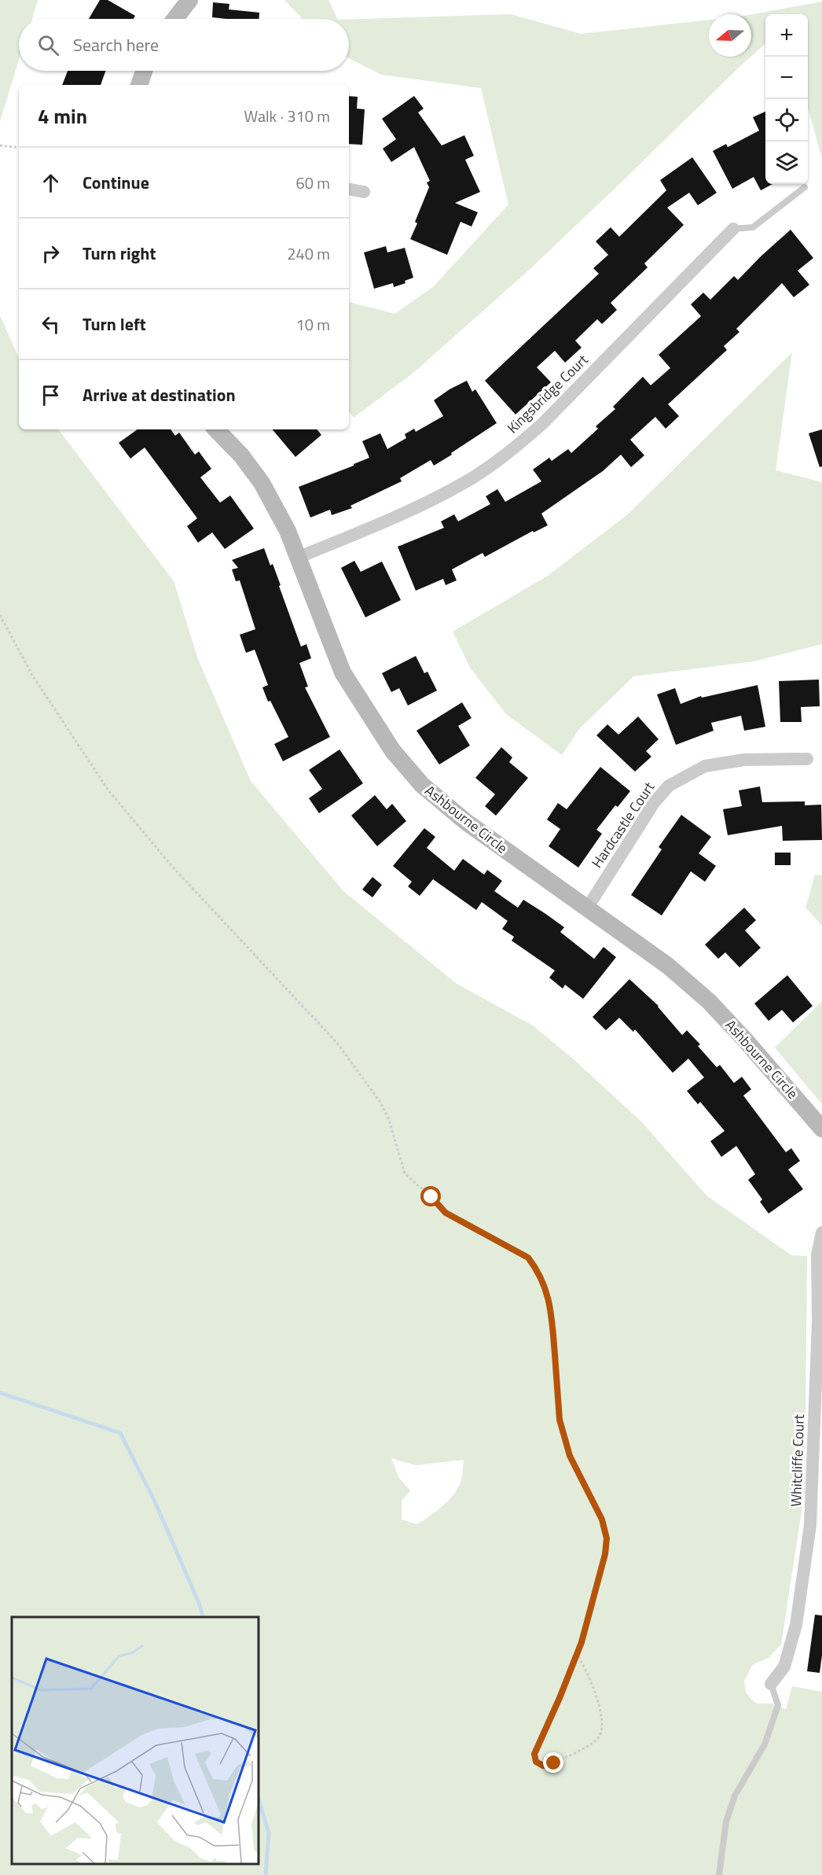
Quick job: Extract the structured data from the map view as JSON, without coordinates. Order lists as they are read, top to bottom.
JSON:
{
  "streets": {
    "street": [
      "Kingsbridge Court",
      "Ashbourne Circle",
      "Hardcastle Court",
      "Whitcliffe Court"
    ]
  },
  "crossings": [
    ["Kingsbridge Court", "Ashbourne Circle"],
    ["Ashbourne Circle", "Hardcastle Court"]
  ],
  "north": "left",
  "page": {
    "map_buttons": ["+", "−"],
    "search": "Search here",
    "heading": ["4 min", "Walk · 310 m"],
    "list": [
      ["Continue", "60 m"],
      ["Turn right", "240 m"],
      ["Turn left", "10 m"],
      "Arrive at destination"
    ]
  }
}
